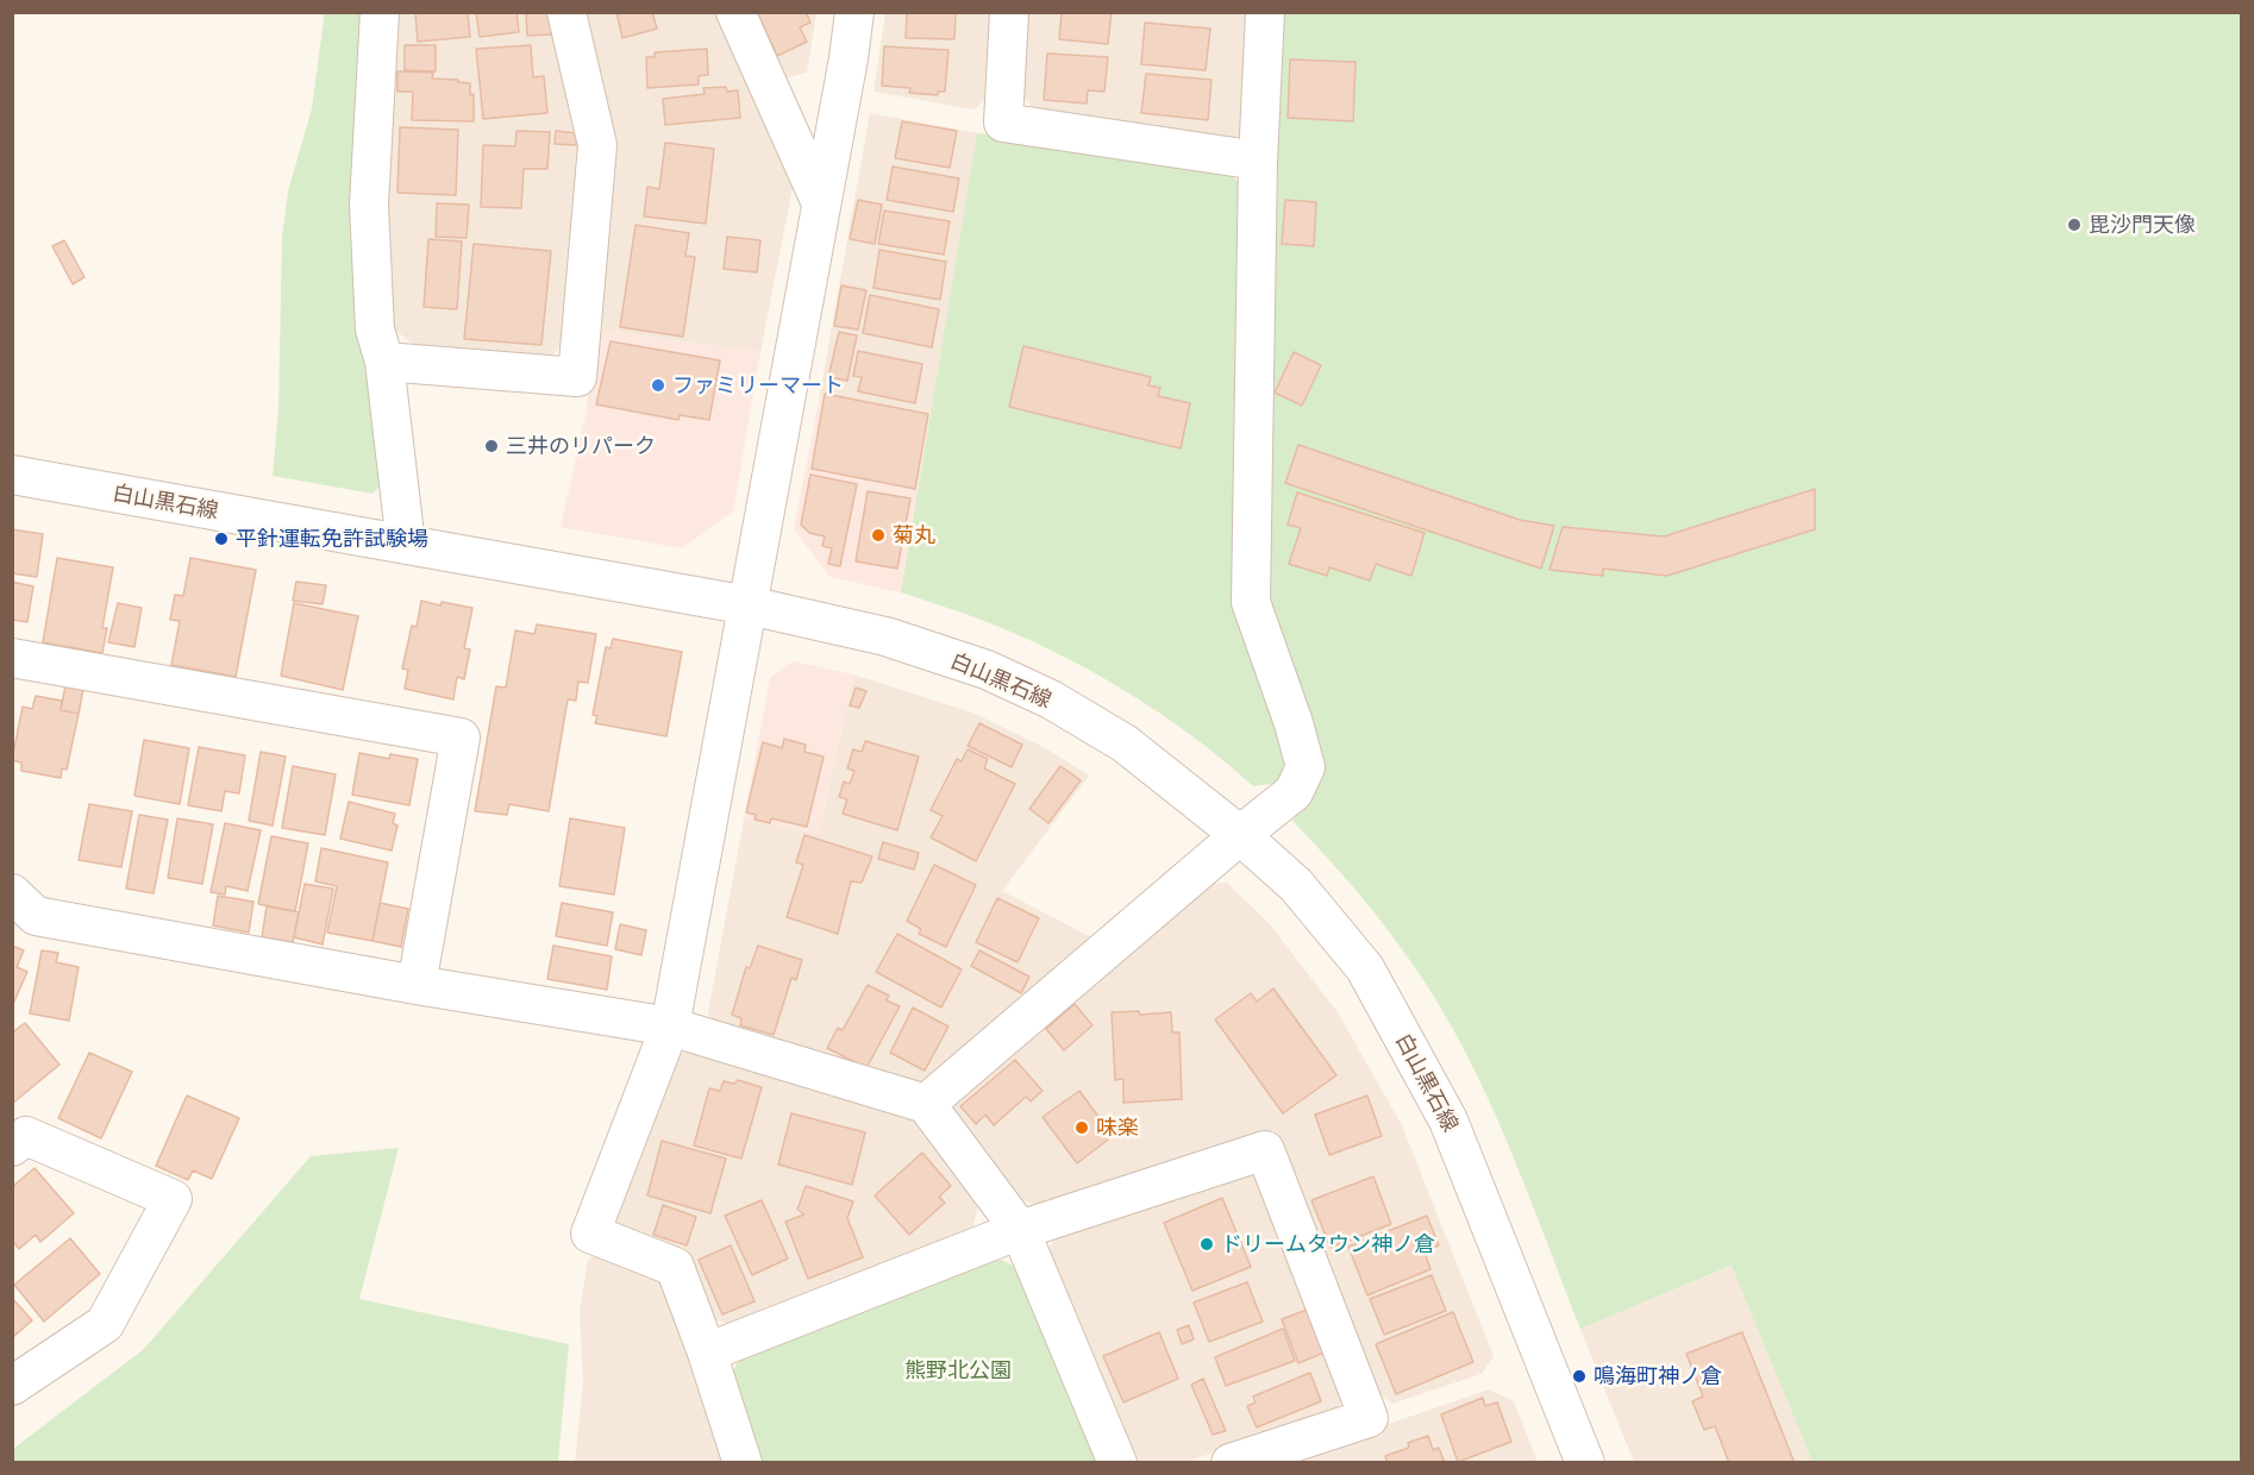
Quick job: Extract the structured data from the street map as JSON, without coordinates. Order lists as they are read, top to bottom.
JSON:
{
  "streets": {
    "street": ["白山黒石線"]
  },
  "parks": ["熊野北公園"],
  "places": [
    "毘沙門天像",
    "ファミリーマート",
    "三井のリパーク",
    "菊丸",
    "平針運転免許試験場",
    "味楽",
    "ドリームタウン神ノ倉",
    "鳴海町神ノ倉"
  ]
}
